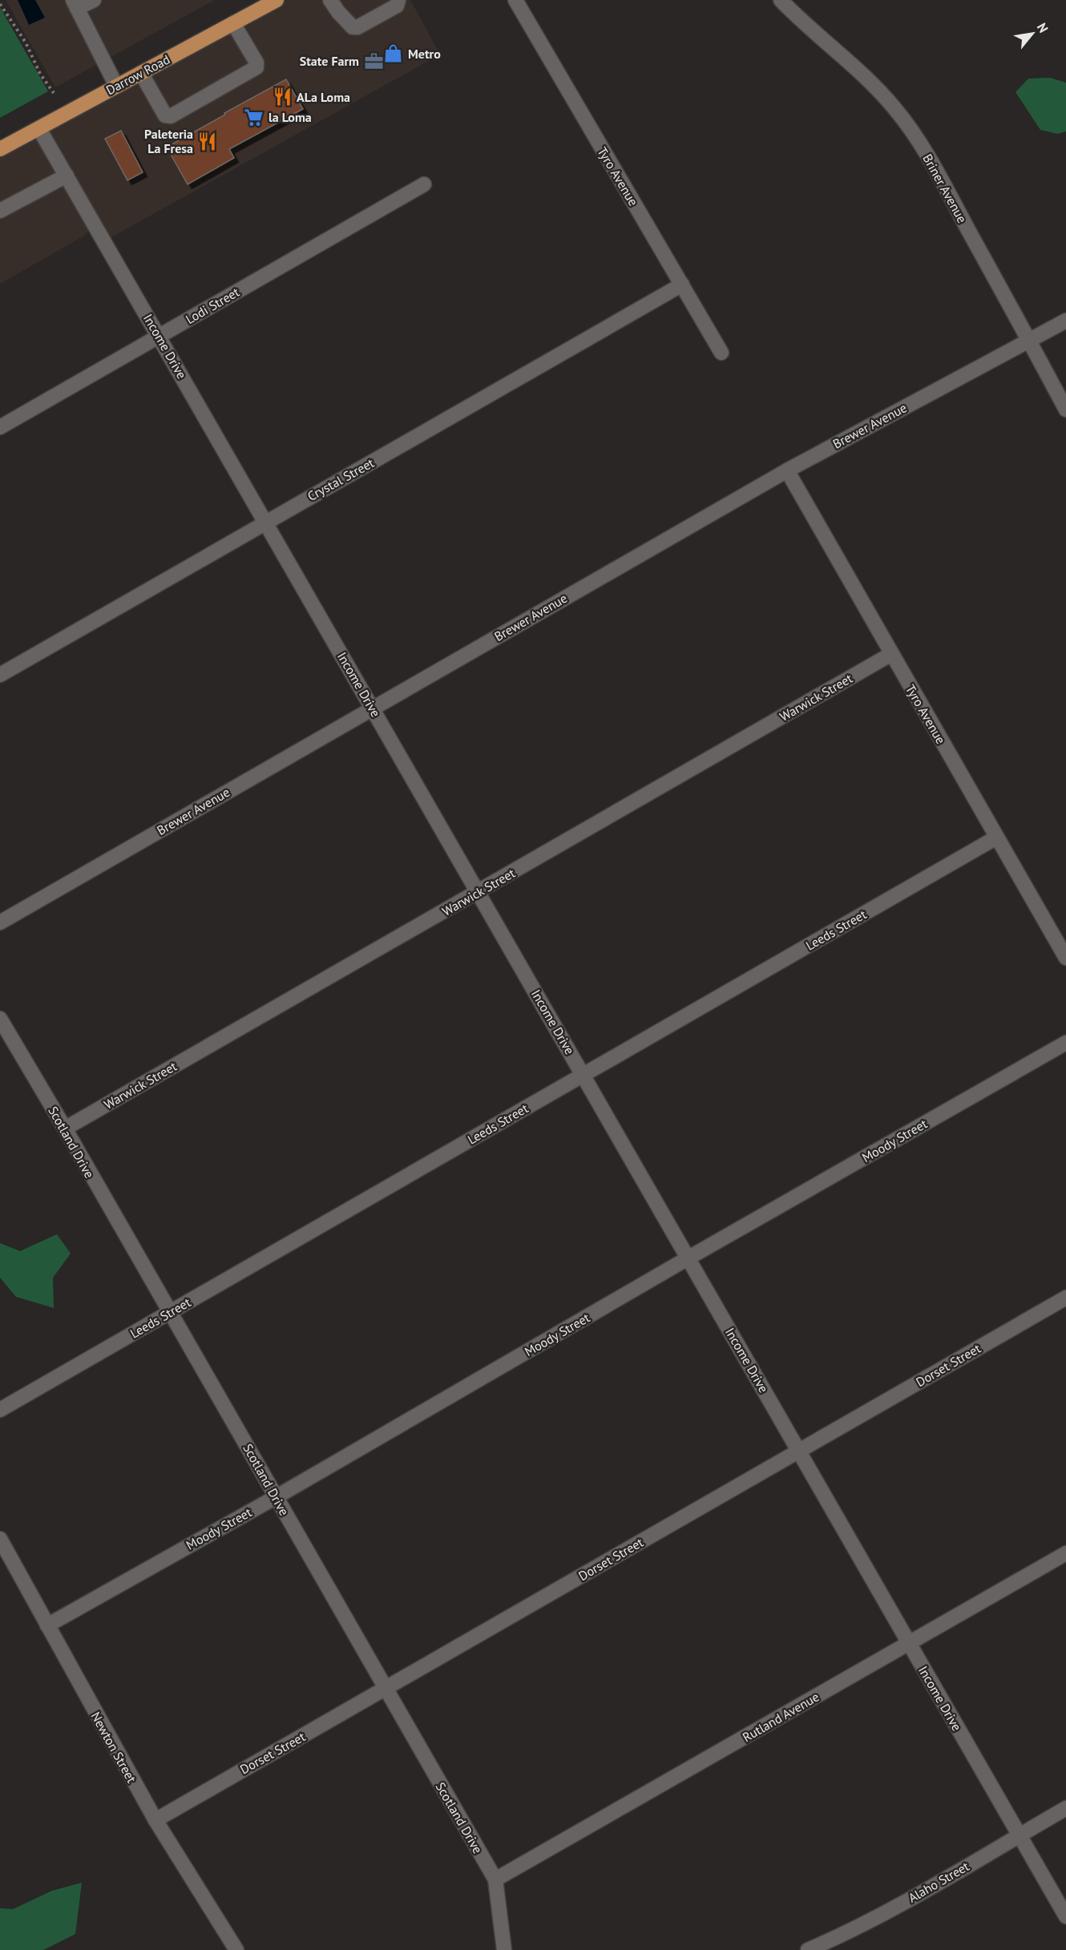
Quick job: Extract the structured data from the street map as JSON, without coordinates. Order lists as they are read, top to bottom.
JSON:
{
  "streets": {
    "main road": ["Darrow Road"],
    "street": [
      "Tyro Avenue",
      "Briner Avenue",
      "Lodi Street",
      "Income Drive",
      "Brewer Avenue",
      "Crystal Street",
      "Warwick Street",
      "Leeds Street",
      "Moody Street",
      "Scotland Drive",
      "Dorset Street",
      "Rutland Avenue",
      "Newton Street",
      "Alaho Street"
    ]
  },
  "crossings": [
    ["Darrow Road", "Income Drive"],
    ["Tyro Avenue", "Brewer Avenue"],
    ["Tyro Avenue", "Crystal Street"],
    ["Tyro Avenue", "Warwick Street"],
    ["Tyro Avenue", "Leeds Street"],
    ["Briner Avenue", "Brewer Avenue"],
    ["Lodi Street", "Income Drive"],
    ["Income Drive", "Brewer Avenue"],
    ["Income Drive", "Crystal Street"],
    ["Income Drive", "Warwick Street"],
    ["Income Drive", "Leeds Street"],
    ["Income Drive", "Moody Street"],
    ["Income Drive", "Dorset Street"],
    ["Income Drive", "Rutland Avenue"],
    ["Income Drive", "Alaho Street"],
    ["Warwick Street", "Scotland Drive"],
    ["Leeds Street", "Scotland Drive"],
    ["Moody Street", "Scotland Drive"],
    ["Moody Street", "Newton Street"],
    ["Scotland Drive", "Dorset Street"],
    ["Scotland Drive", "Rutland Avenue"],
    ["Dorset Street", "Newton Street"]
  ],
  "places": {
    "shop": ["Metro"],
    "office": ["State Farm"],
    "restaurant": ["ALa Loma", "Paleteria La Fresa"],
    "supermarket": ["la Loma"]
  },
  "north": "top right"
}
